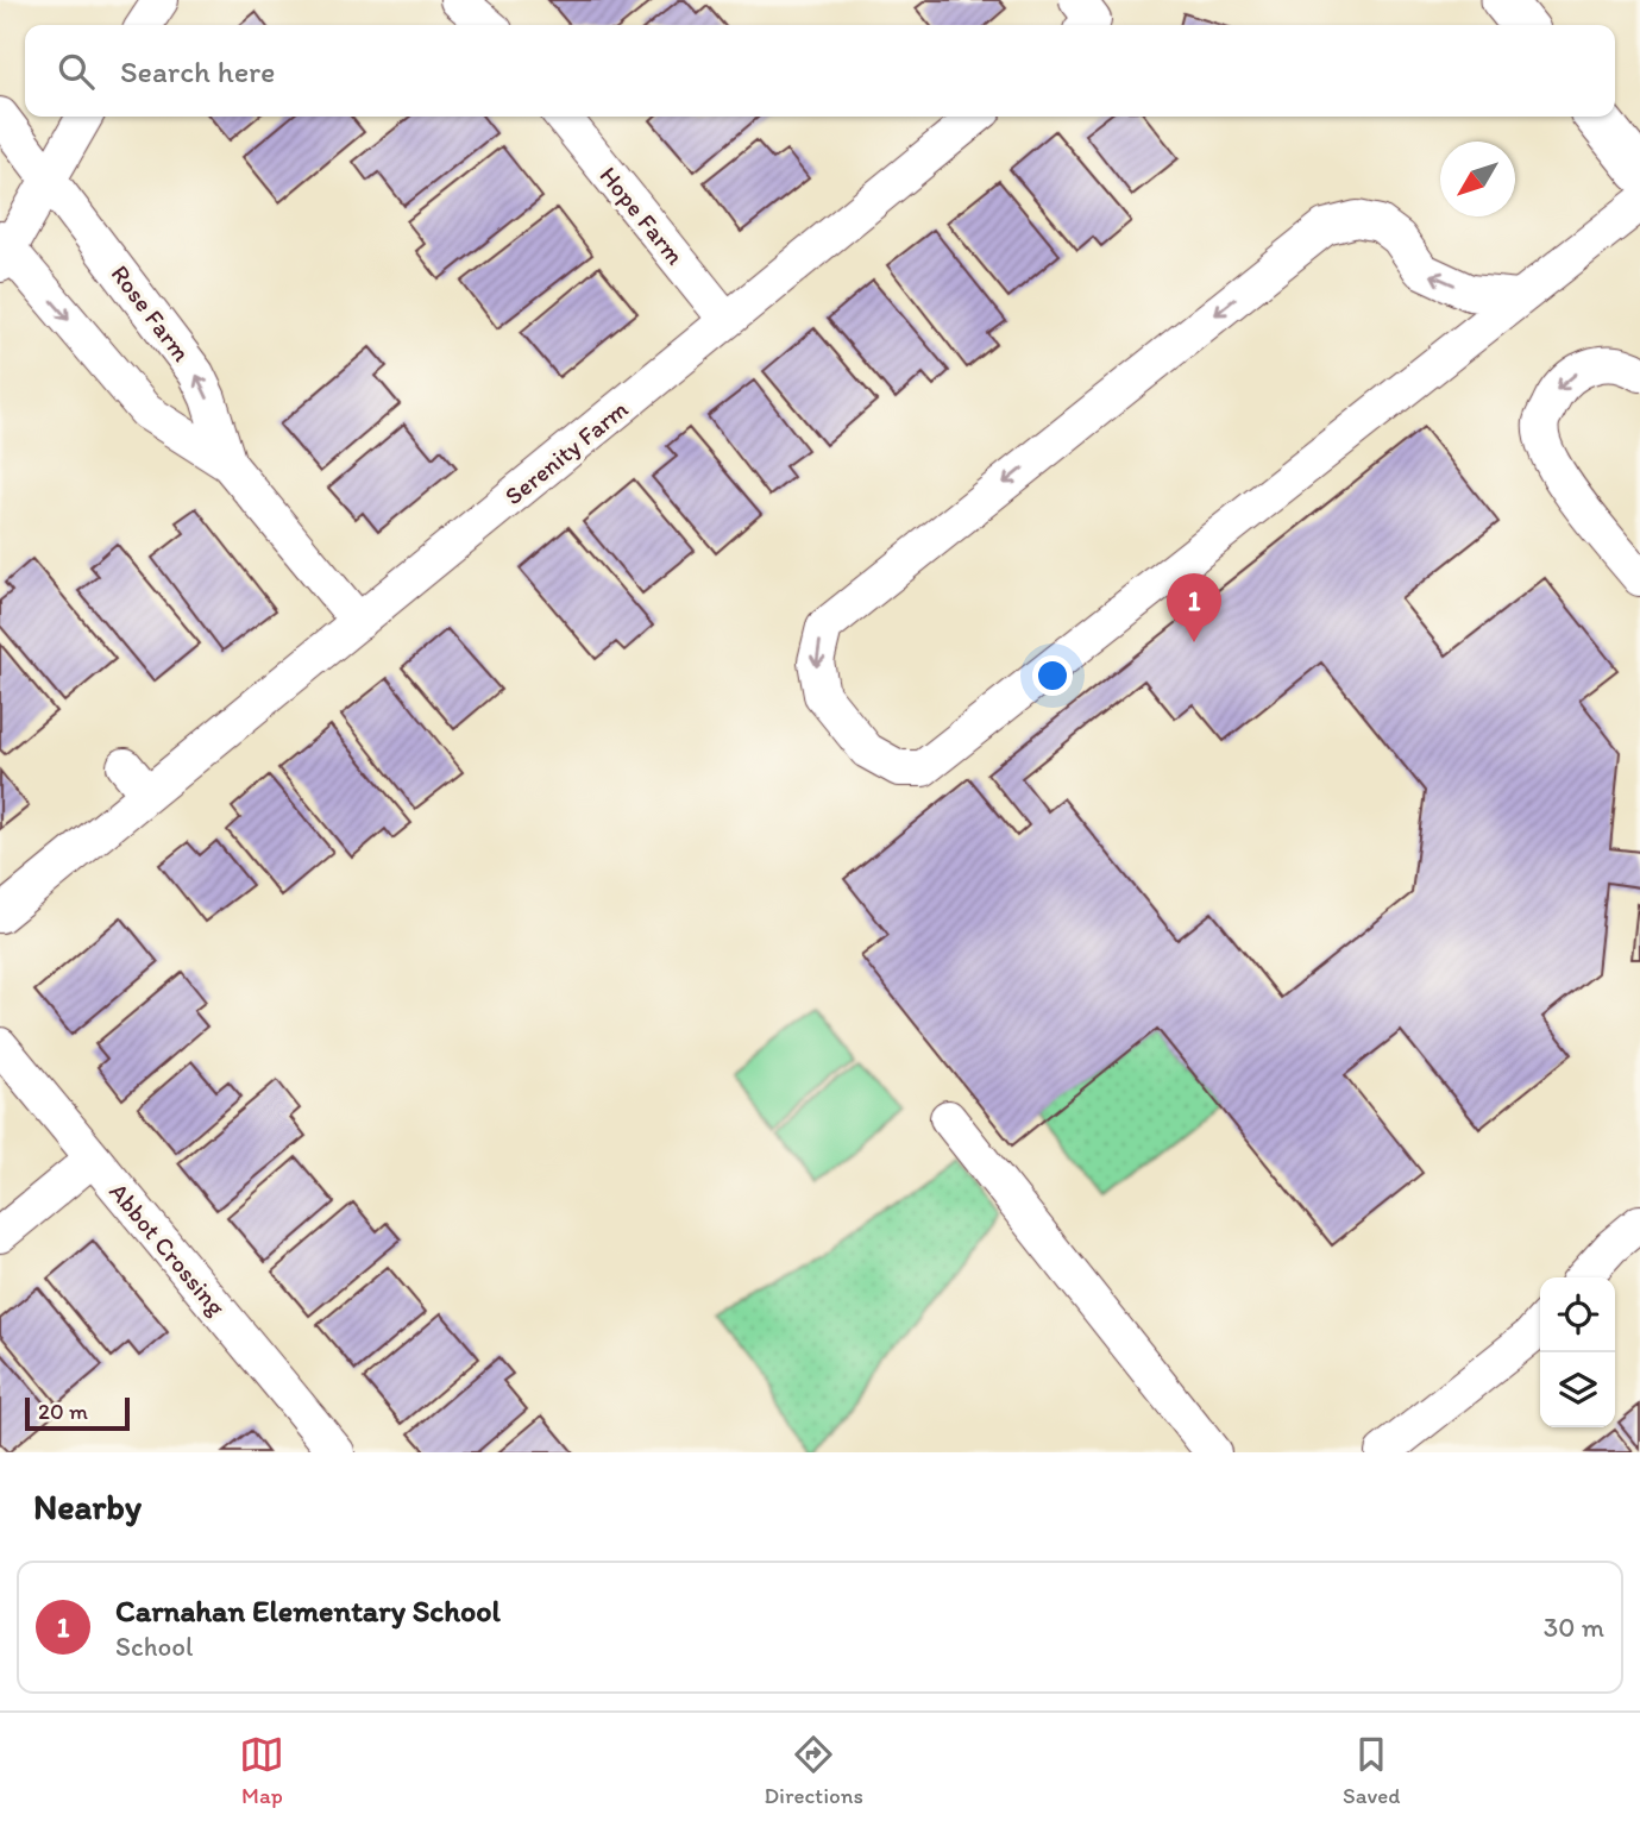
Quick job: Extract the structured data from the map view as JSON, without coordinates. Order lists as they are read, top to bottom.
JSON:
{
  "streets": {
    "street": [
      "Hope Farm",
      "Rose Farm",
      "Serenity Farm",
      "Abbot Crossing"
    ]
  },
  "crossings": [
    ["Hope Farm", "Serenity Farm"],
    ["Rose Farm", "Serenity Farm"]
  ],
  "scale_bar": "20 m",
  "north": "bottom left",
  "page": {
    "search": "Search here",
    "pins": "1",
    "scale": "20 m",
    "heading": "Nearby",
    "list": [
      {
        "mark": "1",
        "name": "Carnahan Elementary School",
        "note": "School",
        "value": "30 m"
      }
    ],
    "nav": ["Map", "Directions", "Saved"]
  }
}
